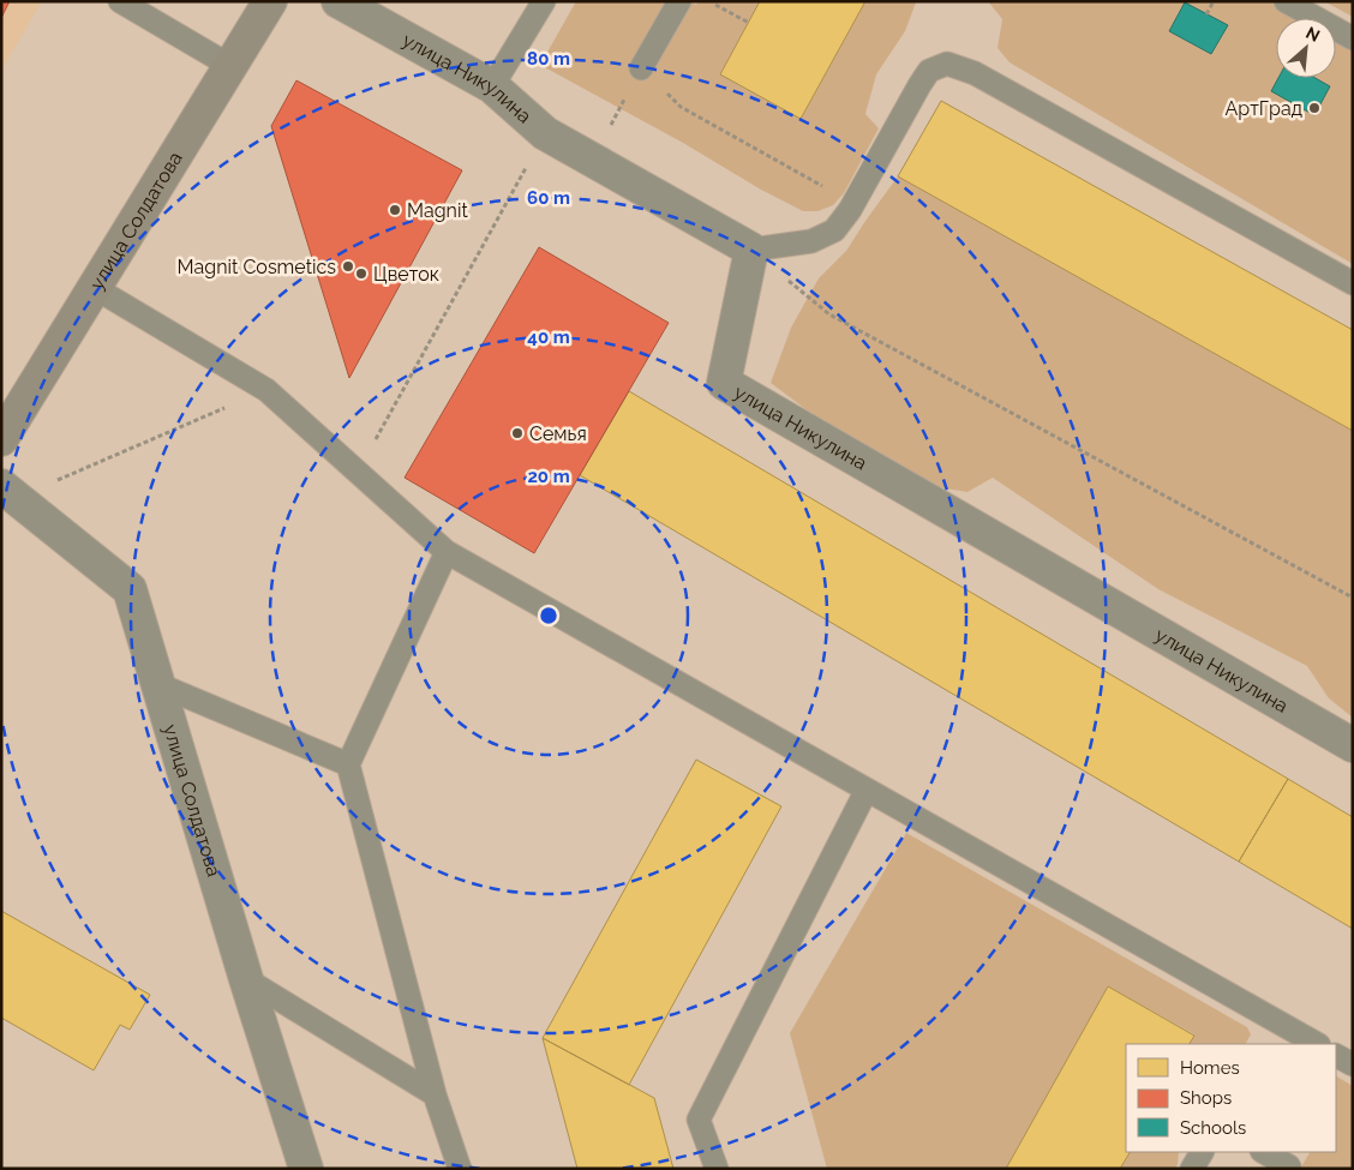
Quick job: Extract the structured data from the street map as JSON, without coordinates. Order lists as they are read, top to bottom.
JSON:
{
  "streets": {
    "street": ["улица Никулина", "улица Солдатова"]
  },
  "places": [
    "АртГрад",
    "Magnit",
    "Magnit Cosmetics",
    "Цветок",
    "Семья"
  ],
  "legend": ["Homes", "Shops", "Schools"],
  "north": "top right",
  "rings": [
    "80 m",
    "60 m",
    "40 m",
    "20 m"
  ]
}
